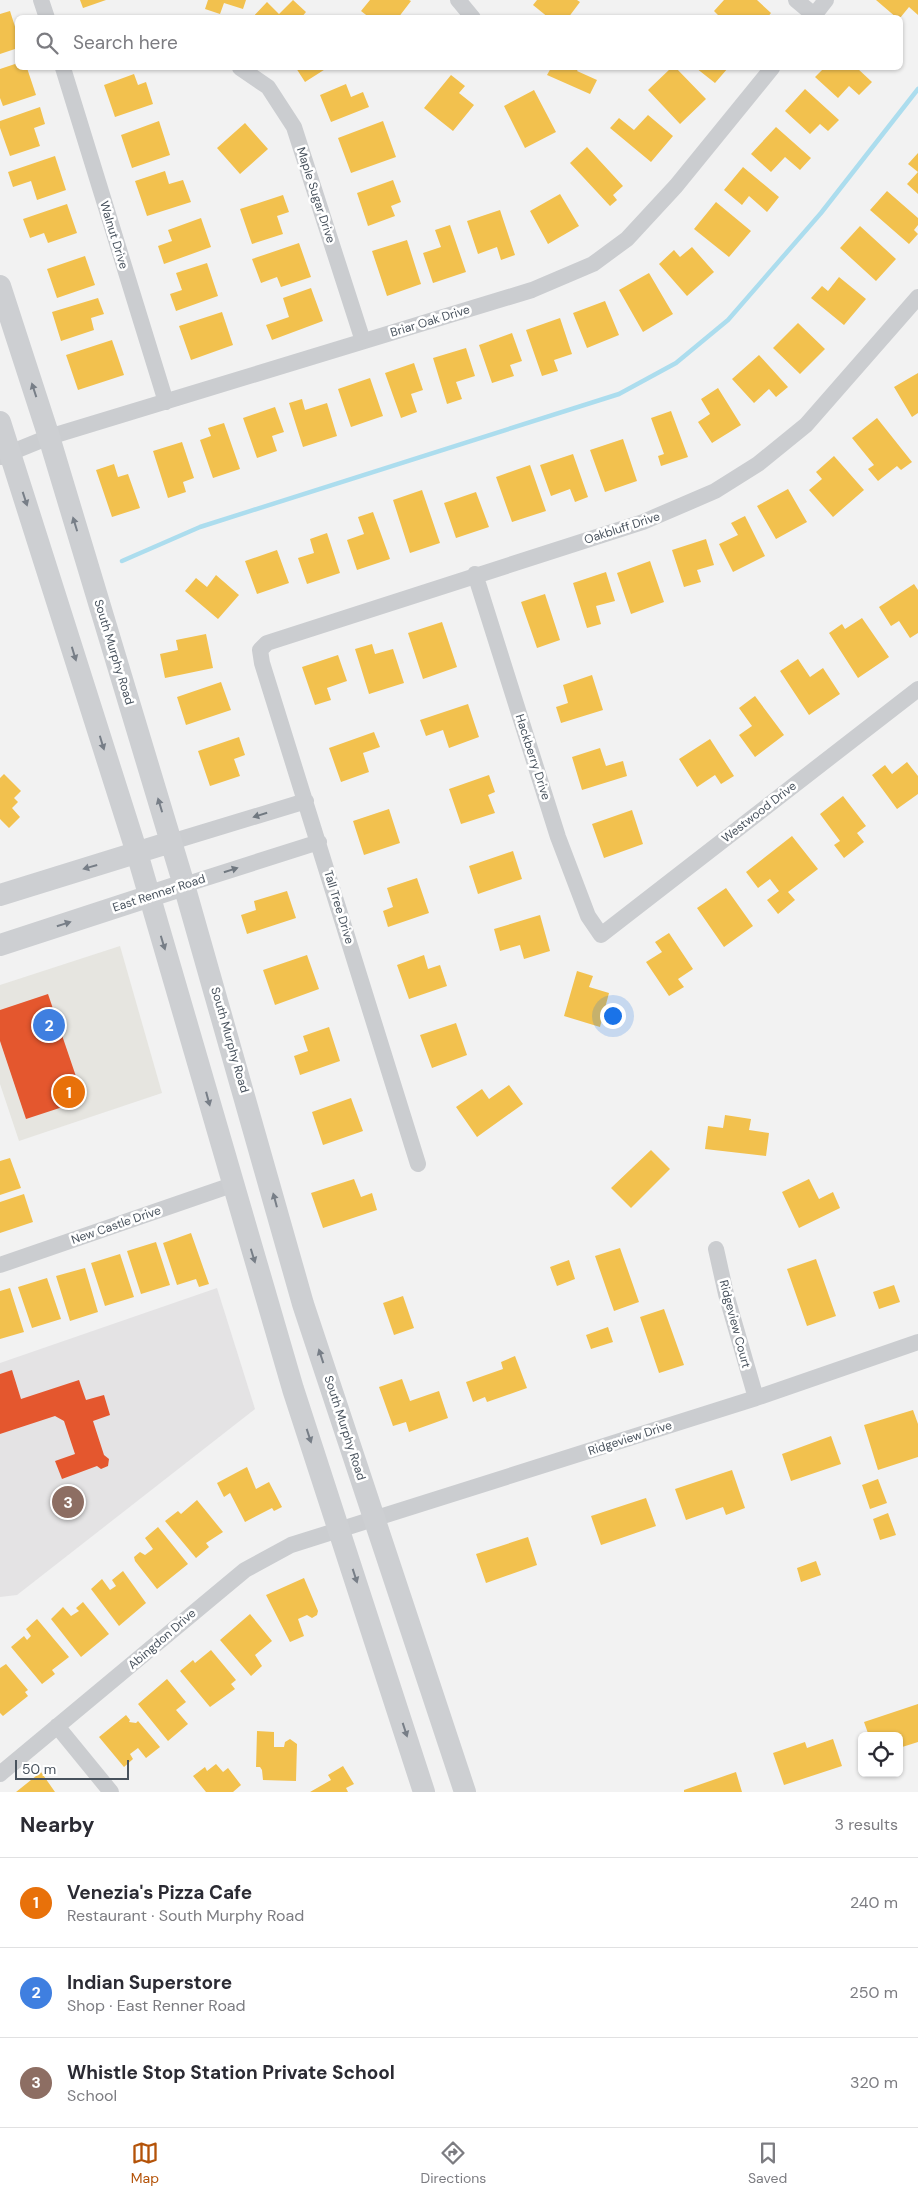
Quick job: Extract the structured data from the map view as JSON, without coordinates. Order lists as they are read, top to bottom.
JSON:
{
  "streets": {
    "main road": ["South Murphy Road", "East Renner Road"],
    "street": [
      "Maple Sugar Drive",
      "Walnut Drive",
      "Briar Oak Drive",
      "Oakbluff Drive",
      "Hackberry Drive",
      "Westwood Drive",
      "Tall Tree Drive",
      "New Castle Drive",
      "Ridgeview Court",
      "Ridgeview Drive",
      "Abingdon Drive"
    ]
  },
  "crossings": [
    ["Maple Sugar Drive", "Briar Oak Drive"],
    ["Walnut Drive", "Briar Oak Drive"],
    ["Briar Oak Drive", "South Murphy Road"],
    ["Oakbluff Drive", "Hackberry Drive"],
    ["Oakbluff Drive", "Tall Tree Drive"],
    ["South Murphy Road", "East Renner Road"],
    ["South Murphy Road", "Ridgeview Drive"],
    ["Hackberry Drive", "Westwood Drive"],
    ["East Renner Road", "Tall Tree Drive"],
    ["Ridgeview Court", "Ridgeview Drive"],
    ["Ridgeview Drive", "Abingdon Drive"]
  ],
  "scale_bar": "50 m",
  "page": {
    "search": "Search here",
    "pins": ["2", "1", "3"],
    "scale": "50 m",
    "heading": ["Nearby", "3 results"],
    "list": [
      {
        "mark": "1",
        "name": "Venezia's Pizza Cafe",
        "note": "Restaurant · South Murphy Road",
        "value": "240 m"
      },
      {
        "mark": "2",
        "name": "Indian Superstore",
        "note": "Shop · East Renner Road",
        "value": "250 m"
      },
      {
        "mark": "3",
        "name": "Whistle Stop Station Private School",
        "note": "School",
        "value": "320 m"
      }
    ],
    "nav": ["Map", "Directions", "Saved"]
  }
}
